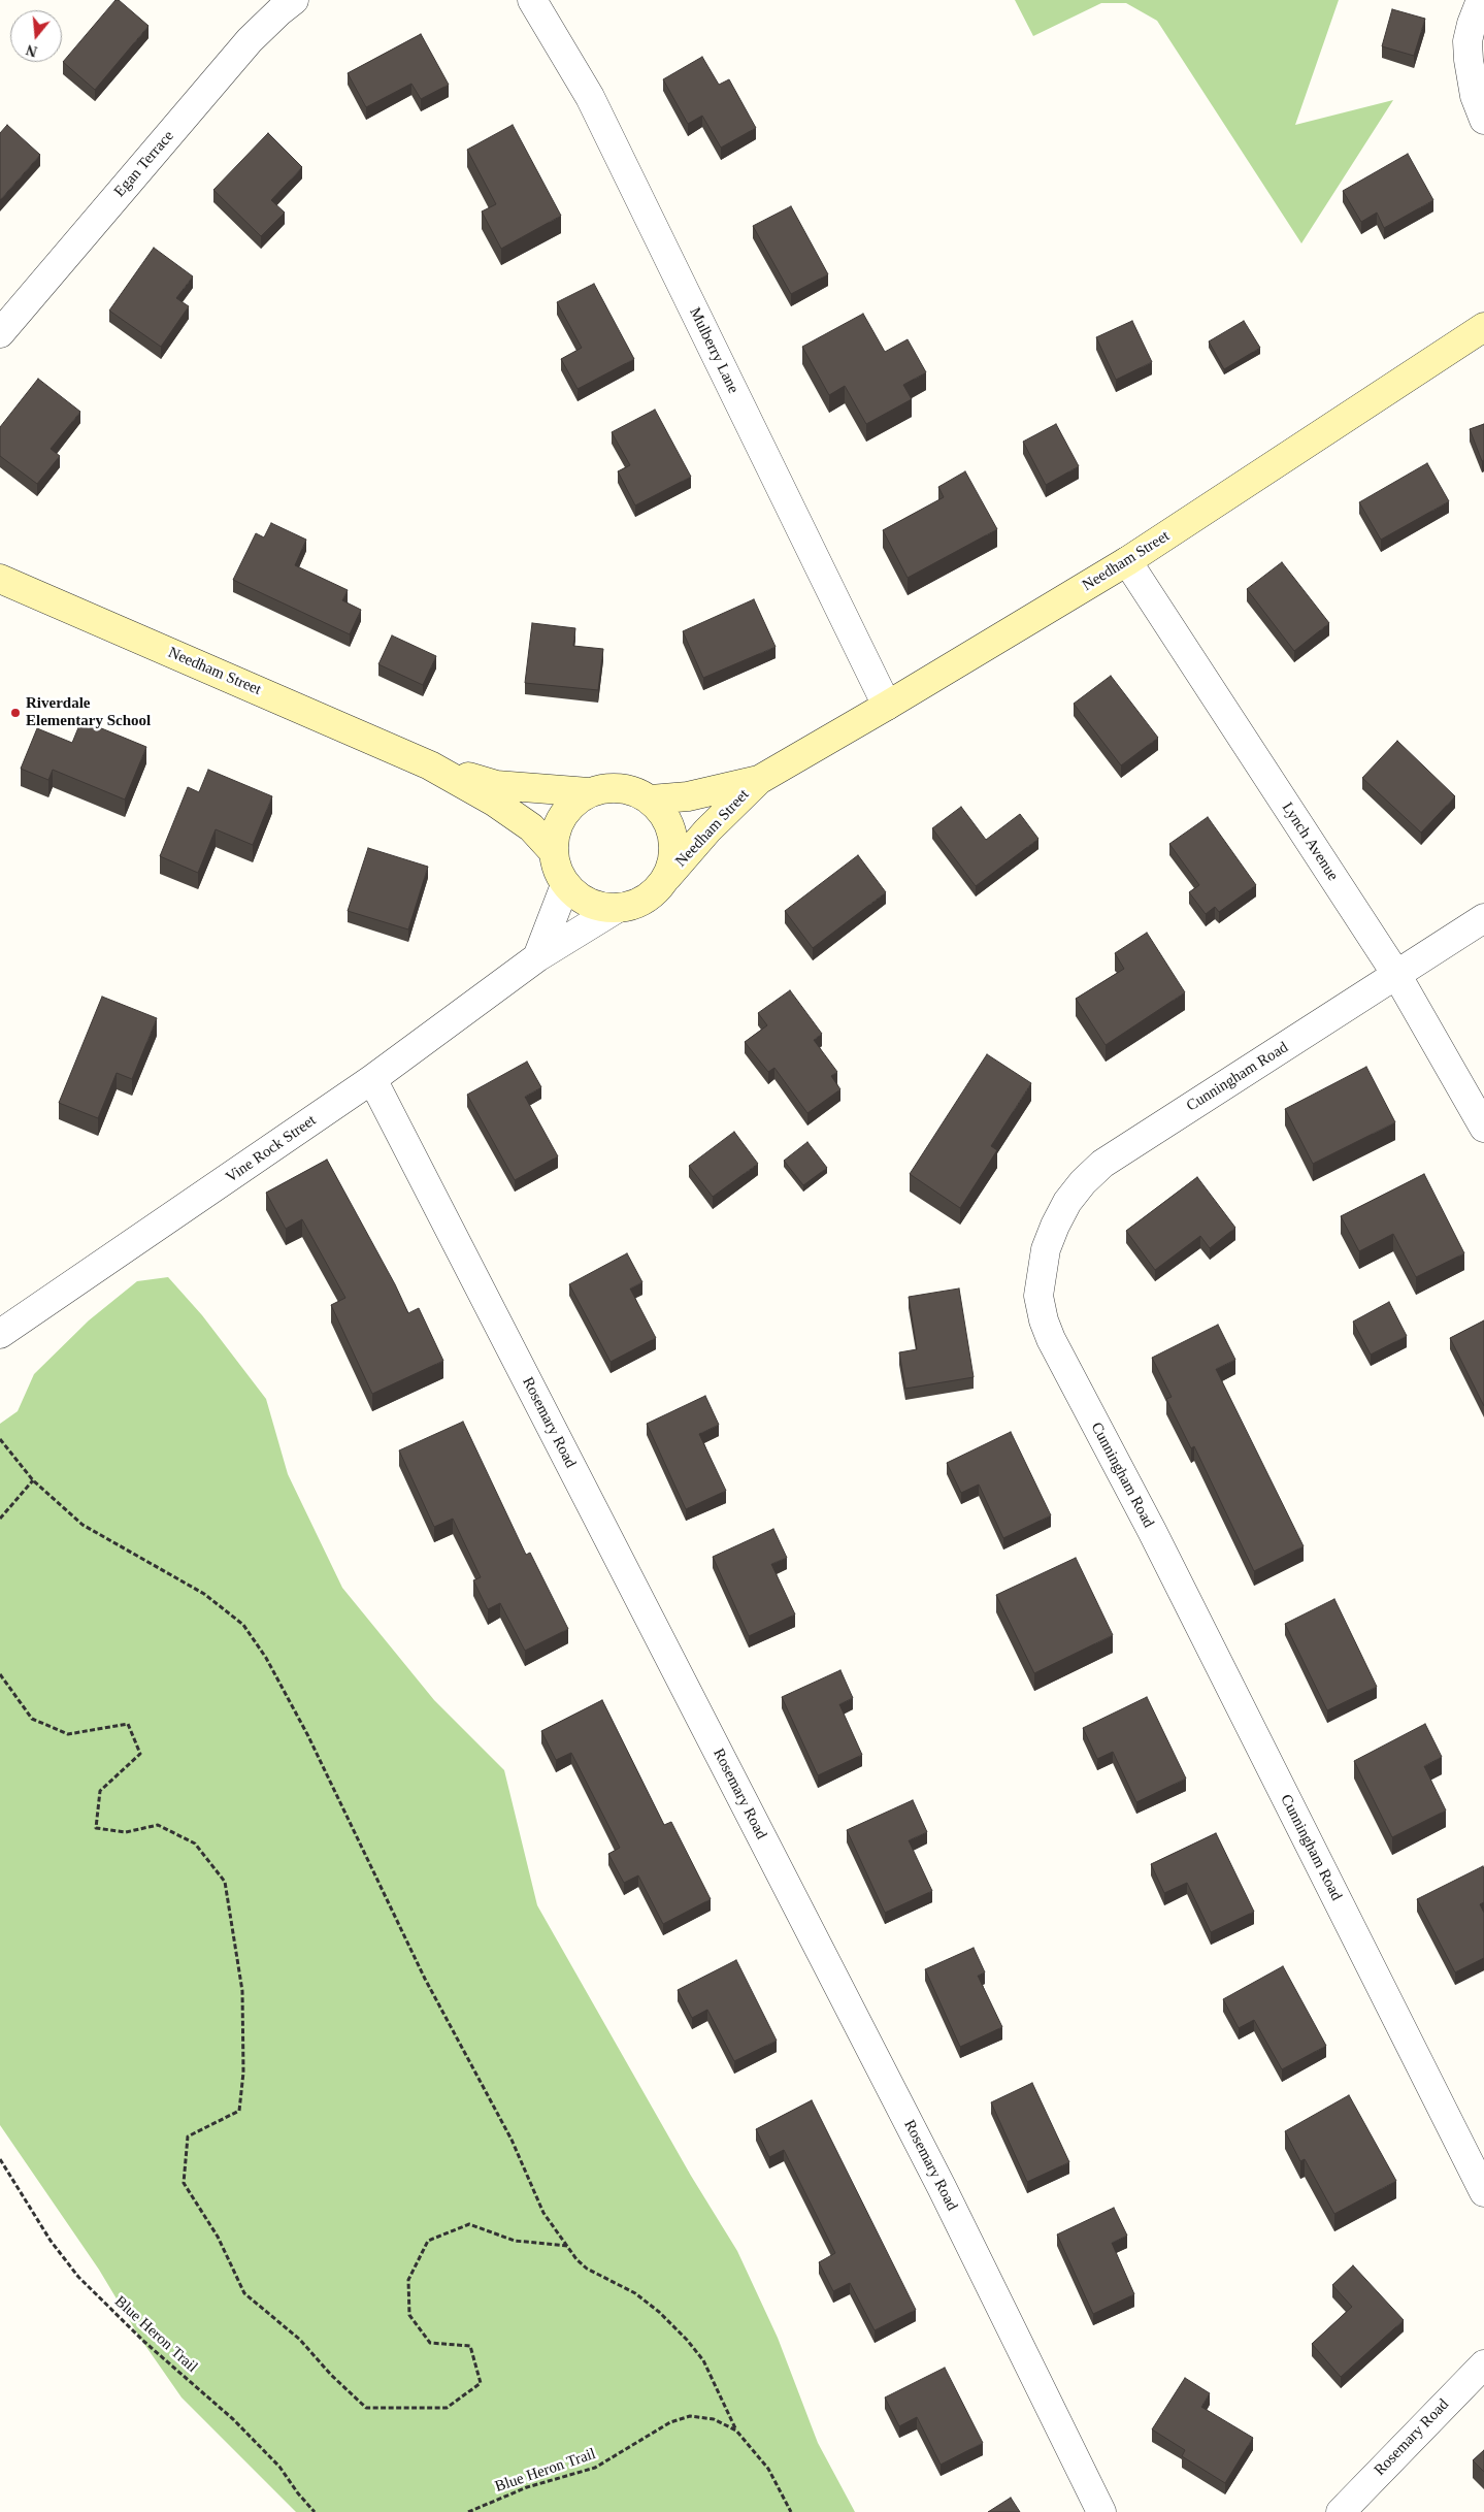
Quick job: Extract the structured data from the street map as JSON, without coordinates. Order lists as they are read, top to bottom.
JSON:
{
  "streets": {
    "main road": ["Needham Street"],
    "street": [
      "Egan Terrace",
      "Mulberry Lane",
      "Lynch Avenue",
      "Cunningham Road",
      "Vine Rock Street",
      "Rosemary Road"
    ],
    "path": ["Blue Heron Trail"]
  },
  "crossings": [
    ["Mulberry Lane", "Needham Street"],
    ["Needham Street", "Lynch Avenue"],
    ["Needham Street", "Vine Rock Street"],
    ["Lynch Avenue", "Cunningham Road"],
    ["Vine Rock Street", "Rosemary Road"]
  ],
  "places": ["Riverdale Elementary School"],
  "north": "bottom"
}
